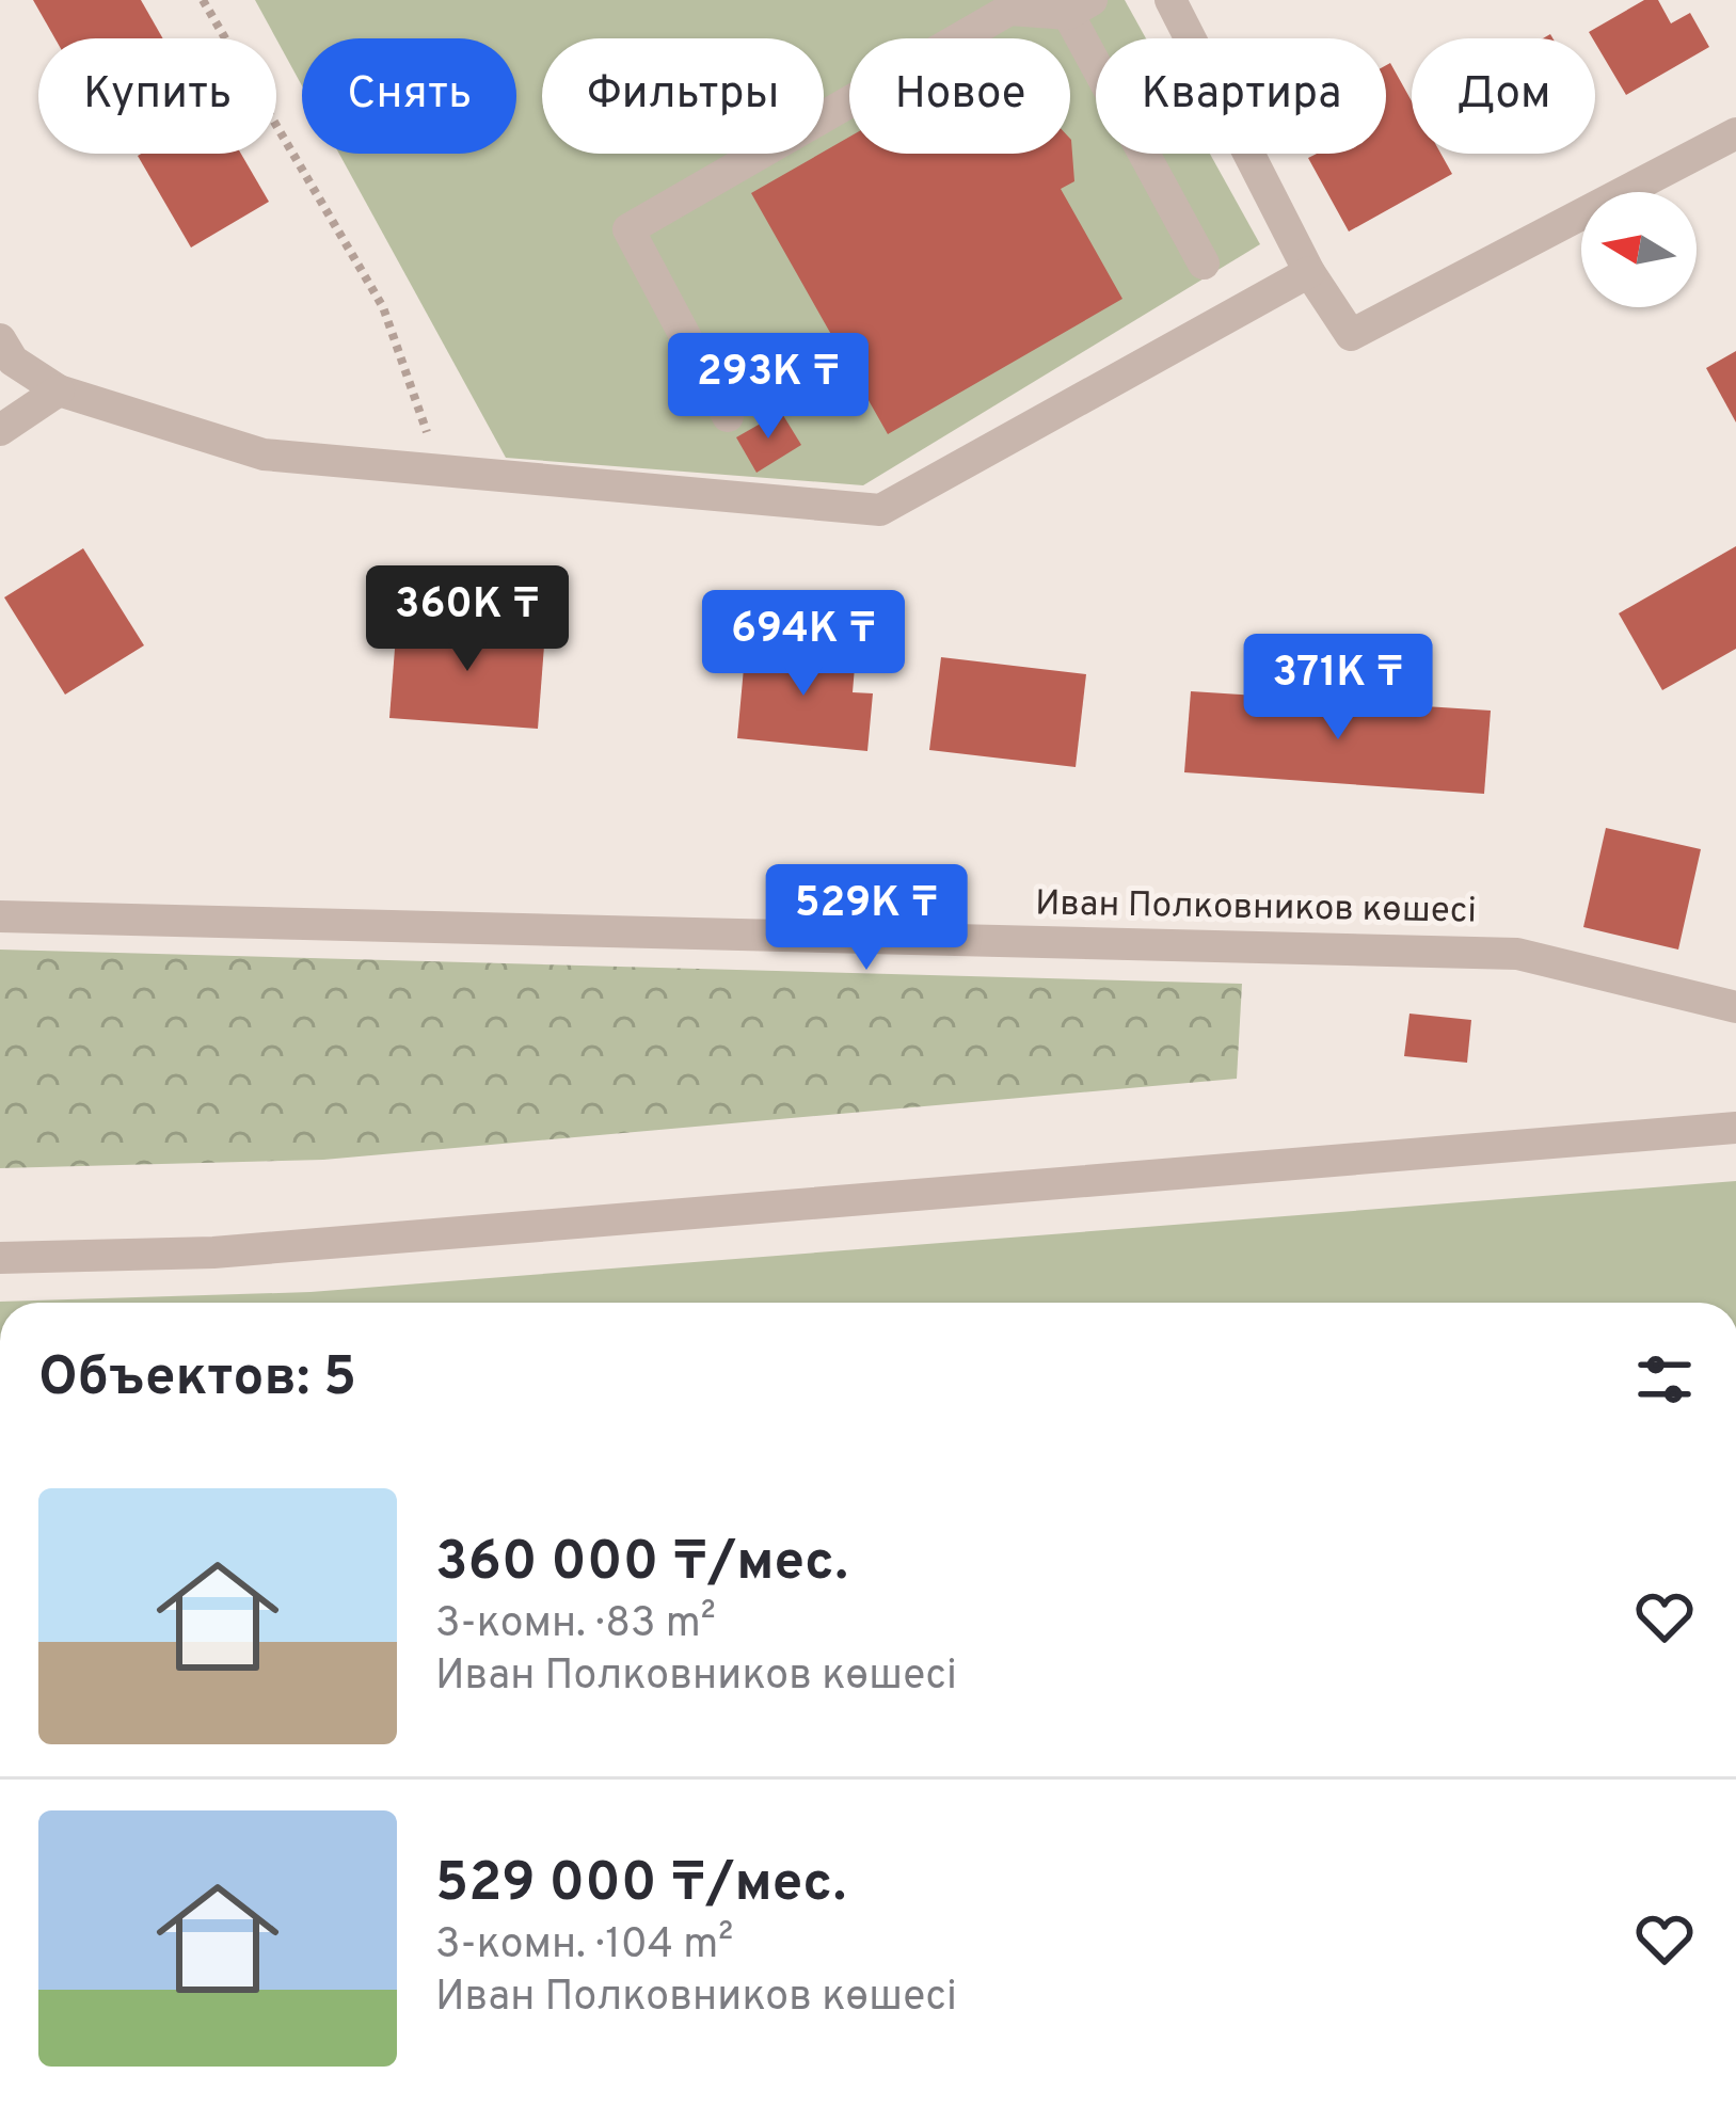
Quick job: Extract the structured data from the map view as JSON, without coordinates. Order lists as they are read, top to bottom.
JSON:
{
  "streets": {
    "street": ["Иван Полковников көшесі"]
  },
  "north": "left",
  "page": {
    "chip": [
      "Купить",
      "Снять",
      "Фильтры",
      "Новое",
      "Квартира",
      "Дом"
    ],
    "price": [
      "293K ₸",
      "360K ₸",
      "694K ₸",
      "371K ₸",
      "529K ₸"
    ],
    "heading": "Объектов: 5",
    "list": [
      {
        "name": "360 000 ₸/мес.",
        "note": "3-комн. · 83 m² · Иван Полковников көшесі"
      },
      {
        "name": "529 000 ₸/мес.",
        "note": "3-комн. · 104 m² · Иван Полковников көшесі"
      }
    ]
  }
}
